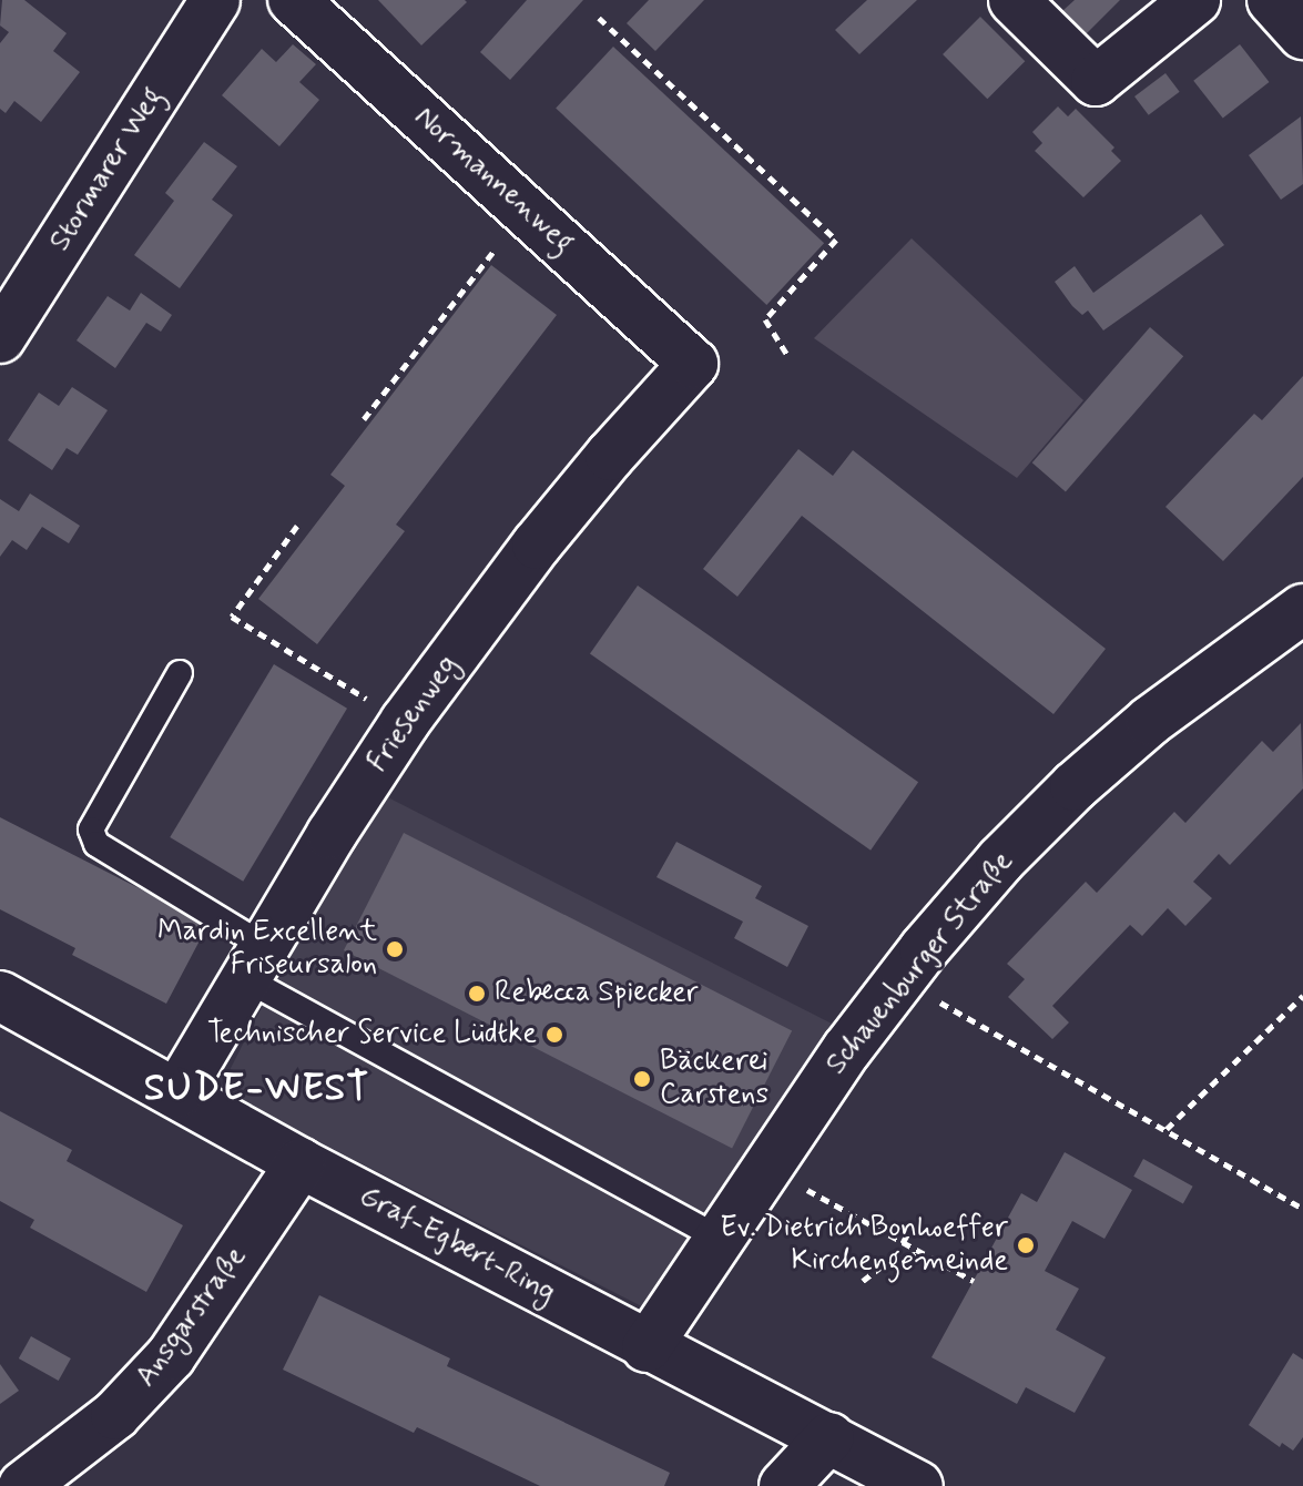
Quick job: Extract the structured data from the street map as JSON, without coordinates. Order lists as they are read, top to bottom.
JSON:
{
  "streets": {
    "street": [
      "Stormarer Weg",
      "Normannenweg",
      "Friesenweg",
      "Schauenburger Straße",
      "Graf-Egbert-Ring",
      "Ansgarstraße"
    ]
  },
  "crossings": [
    ["Normannenweg", "Friesenweg"],
    ["Friesenweg", "Graf-Egbert-Ring"],
    ["Schauenburger Straße", "Graf-Egbert-Ring"],
    ["Graf-Egbert-Ring", "Ansgarstraße"]
  ],
  "districts": ["SUDE-WEST"],
  "places": [
    "Mardin Excellent Friseursalon",
    "Rebecca Spiecker",
    "Technischer Service Lüdtke",
    "Bäckerei Carstens",
    "Ev. Dietrich Bonhoeffer Kirchengemeinde"
  ]
}
